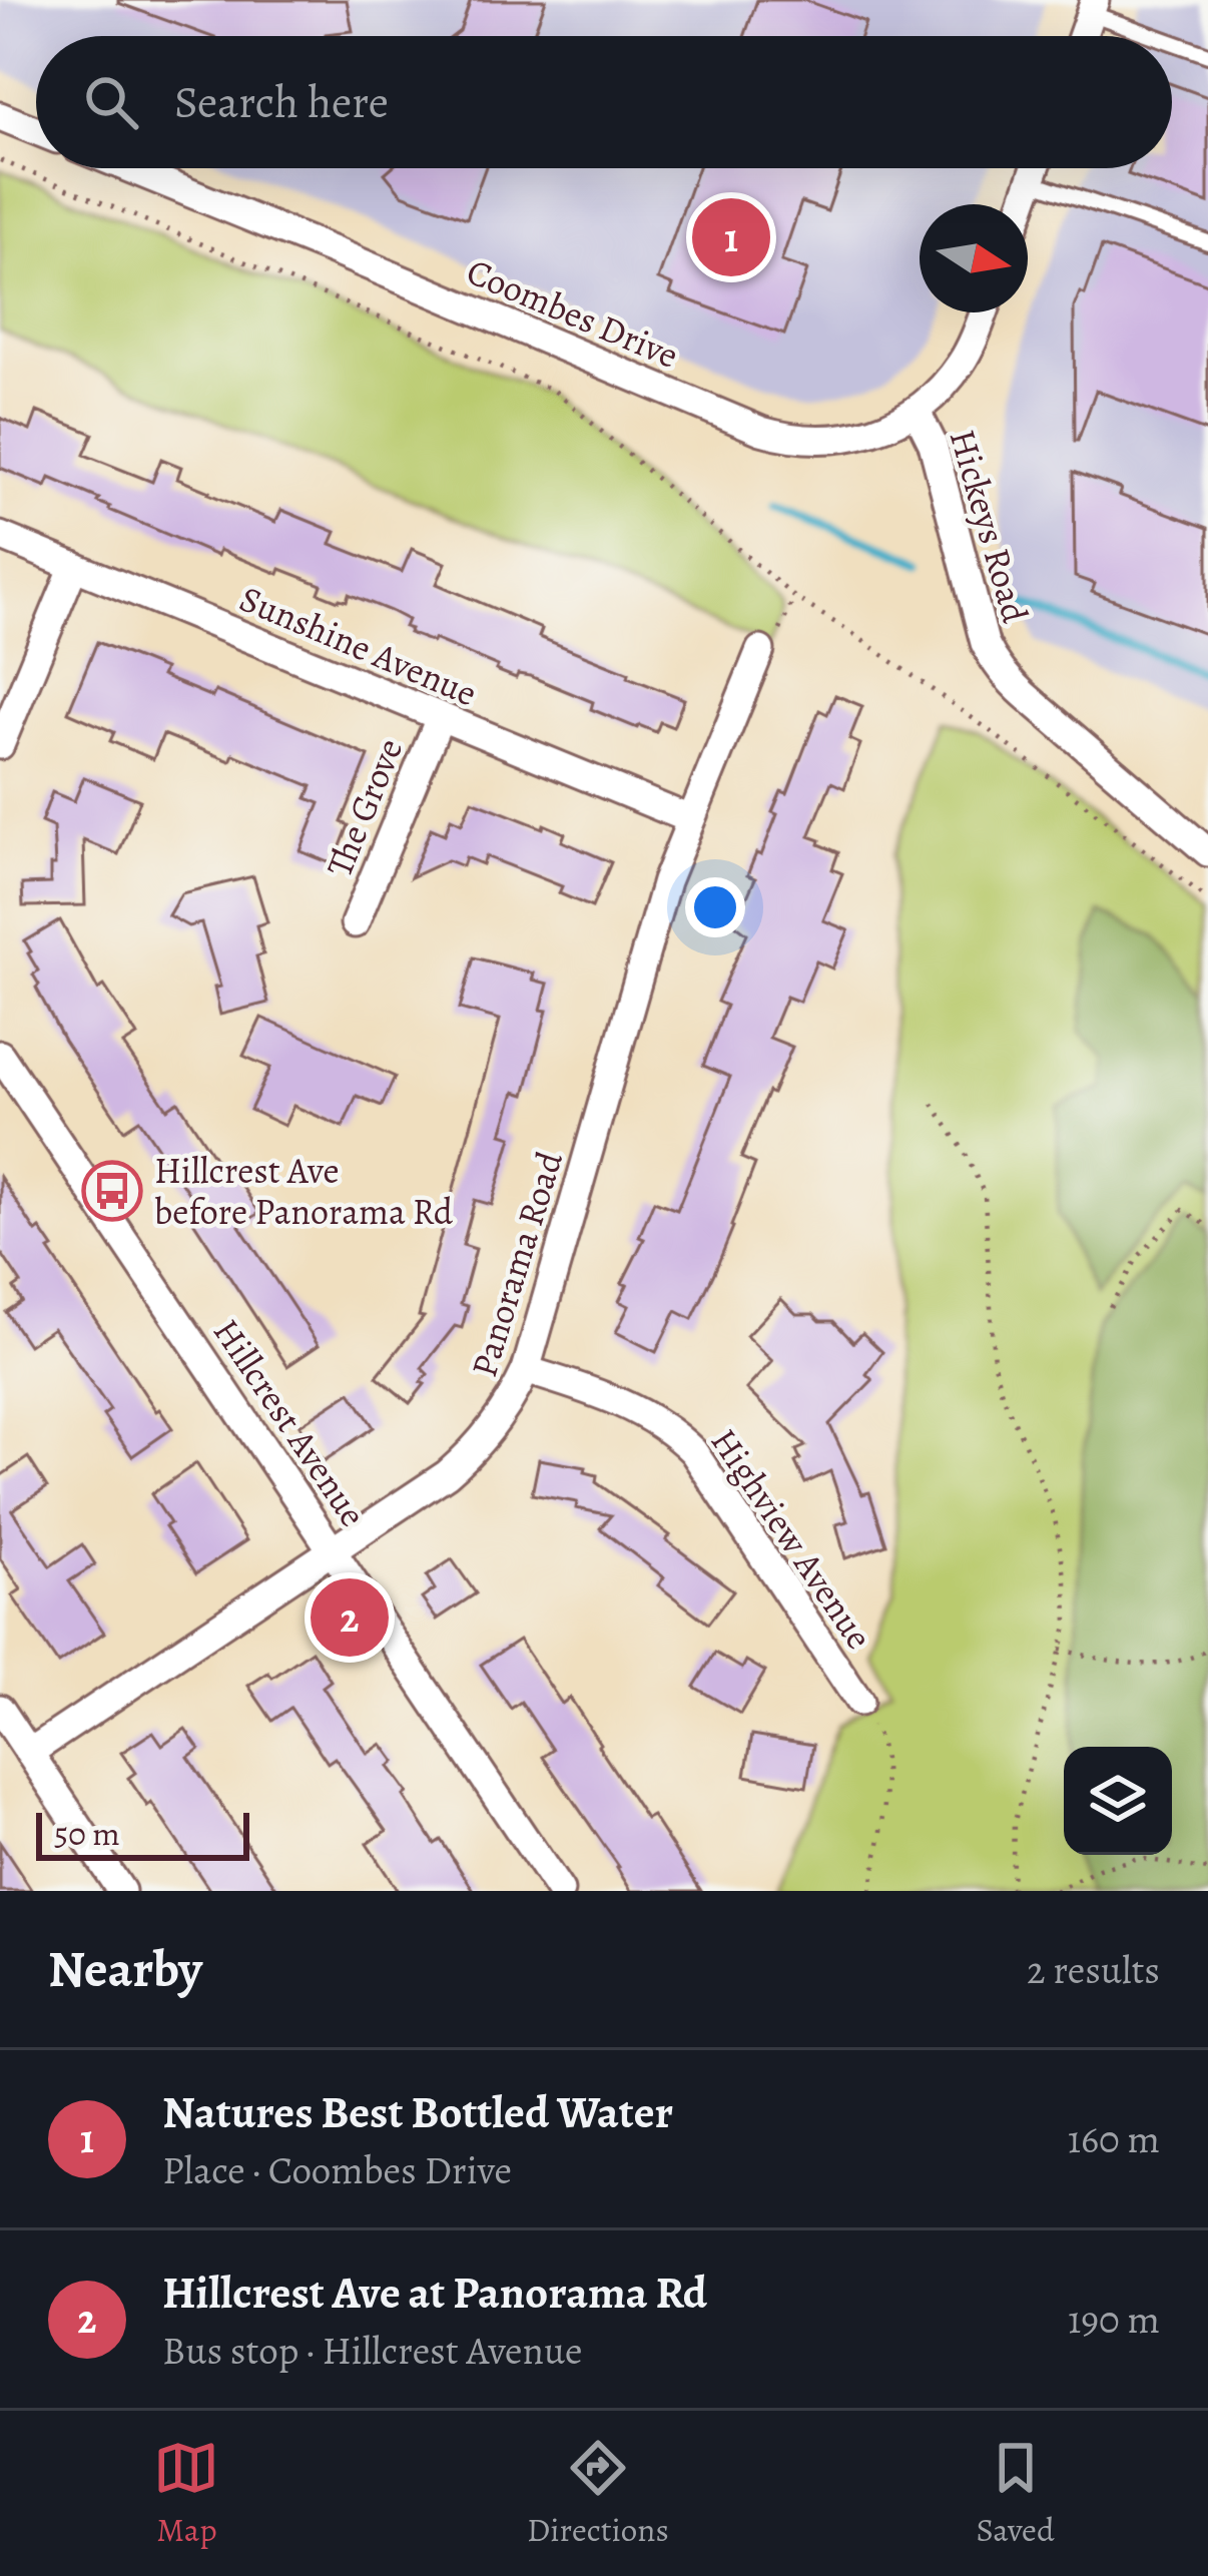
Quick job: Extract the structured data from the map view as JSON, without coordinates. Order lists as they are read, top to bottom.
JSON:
{
  "streets": {
    "street": [
      "Coombes Drive",
      "Hickeys Road",
      "Sunshine Avenue",
      "The Grove",
      "Panorama Road",
      "Hillcrest Avenue",
      "Highview Avenue"
    ]
  },
  "crossings": [
    ["Coombes Drive", "Hickeys Road"],
    ["Sunshine Avenue", "The Grove"],
    ["Sunshine Avenue", "Panorama Road"],
    ["Panorama Road", "Hillcrest Avenue"],
    ["Panorama Road", "Highview Avenue"]
  ],
  "places": {
    "bus stop": ["Hillcrest Ave before Panorama Rd"]
  },
  "scale_bar": "50 m",
  "north": "right",
  "page": {
    "search": "Search here",
    "pins": ["1", "2"],
    "scale": "50 m",
    "heading": ["Nearby", "2 results"],
    "list": [
      {
        "mark": "1",
        "name": "Natures Best Bottled Water",
        "note": "Place · Coombes Drive",
        "value": "160 m"
      },
      {
        "mark": "2",
        "name": "Hillcrest Ave at Panorama Rd",
        "note": "Bus stop · Hillcrest Avenue",
        "value": "190 m"
      }
    ],
    "nav": ["Map", "Directions", "Saved"]
  }
}
